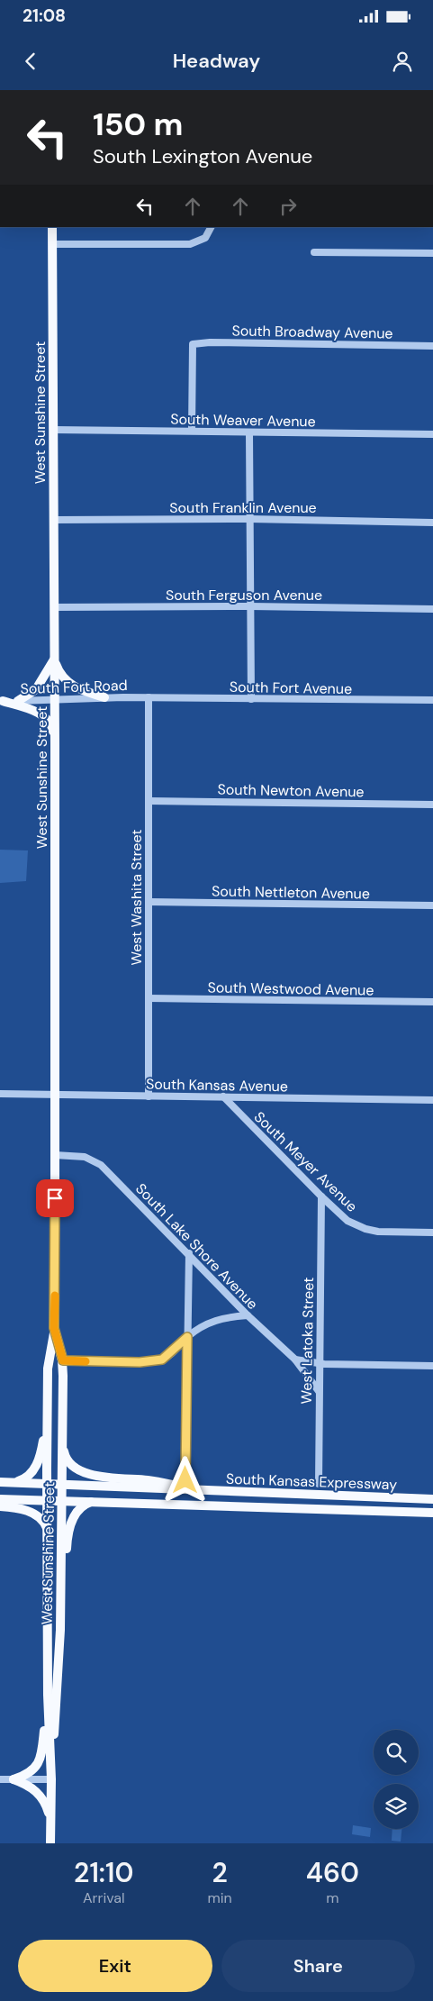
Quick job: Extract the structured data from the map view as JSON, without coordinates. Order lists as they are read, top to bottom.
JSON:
{
  "streets": {
    "main road": ["West Sunshine Street", "South Kansas Expressway"],
    "street": [
      "South Broadway Avenue",
      "South Weaver Avenue",
      "South Franklin Avenue",
      "South Ferguson Avenue",
      "South Fort Road",
      "South Fort Avenue",
      "South Newton Avenue",
      "South Nettleton Avenue",
      "West Washita Street",
      "South Westwood Avenue",
      "South Kansas Avenue",
      "South Meyer Avenue",
      "South Lake Shore Avenue",
      "West Latoka Street"
    ]
  },
  "crossings": [
    ["South Broadway Avenue", "South Weaver Avenue"],
    ["West Sunshine Street", "South Weaver Avenue"],
    ["West Sunshine Street", "South Franklin Avenue"],
    ["West Sunshine Street", "South Ferguson Avenue"],
    ["West Sunshine Street", "South Fort Road"],
    ["West Sunshine Street", "South Kansas Avenue"],
    ["West Sunshine Street", "South Lake Shore Avenue"],
    ["West Sunshine Street", "South Kansas Expressway"],
    ["South Fort Road", "South Fort Avenue"],
    ["South Fort Road", "West Washita Street"],
    ["South Fort Avenue", "West Washita Street"],
    ["South Newton Avenue", "West Washita Street"],
    ["South Nettleton Avenue", "West Washita Street"],
    ["West Washita Street", "South Westwood Avenue"],
    ["West Washita Street", "South Kansas Avenue"],
    ["South Kansas Avenue", "South Meyer Avenue"],
    ["South Meyer Avenue", "West Latoka Street"],
    ["South Lake Shore Avenue", "West Latoka Street"]
  ],
  "page": {
    "status": "21:08",
    "header": "Headway",
    "turn": ["150 m", "South Lexington Avenue"],
    "eta": [
      "21:10",
      "Arrival",
      "2",
      "min",
      "460",
      "m"
    ],
    "buttons": ["Exit", "Share"]
  }
}
